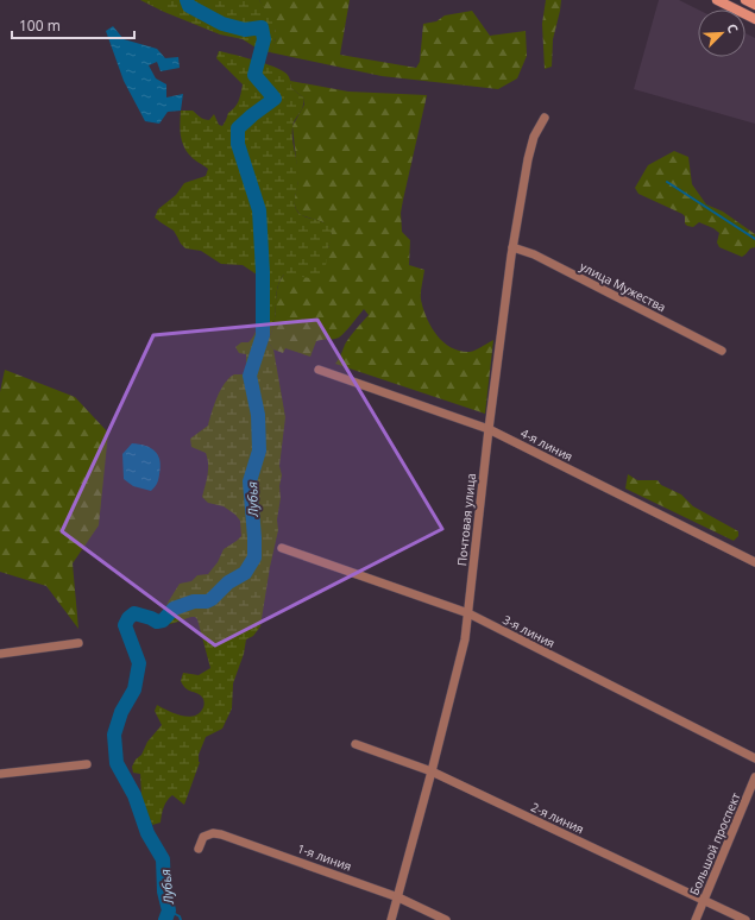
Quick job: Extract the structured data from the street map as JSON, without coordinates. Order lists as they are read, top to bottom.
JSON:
{
  "streets": {
    "street": [
      "улица Мужества",
      "4-я линия",
      "Почтовая улица",
      "3-я линия",
      "2-я линия",
      "Большой проспект",
      "1-я линия"
    ]
  },
  "crossings": [
    ["улица Мужества", "Почтовая улица"],
    ["4-я линия", "Почтовая улица"],
    ["Почтовая улица", "3-я линия"],
    ["Почтовая улица", "2-я линия"],
    ["Почтовая улица", "1-я линия"],
    ["2-я линия", "Большой проспект"]
  ],
  "water": ["Лубья"],
  "scale_bar": "100 m",
  "north": "top right"
}
